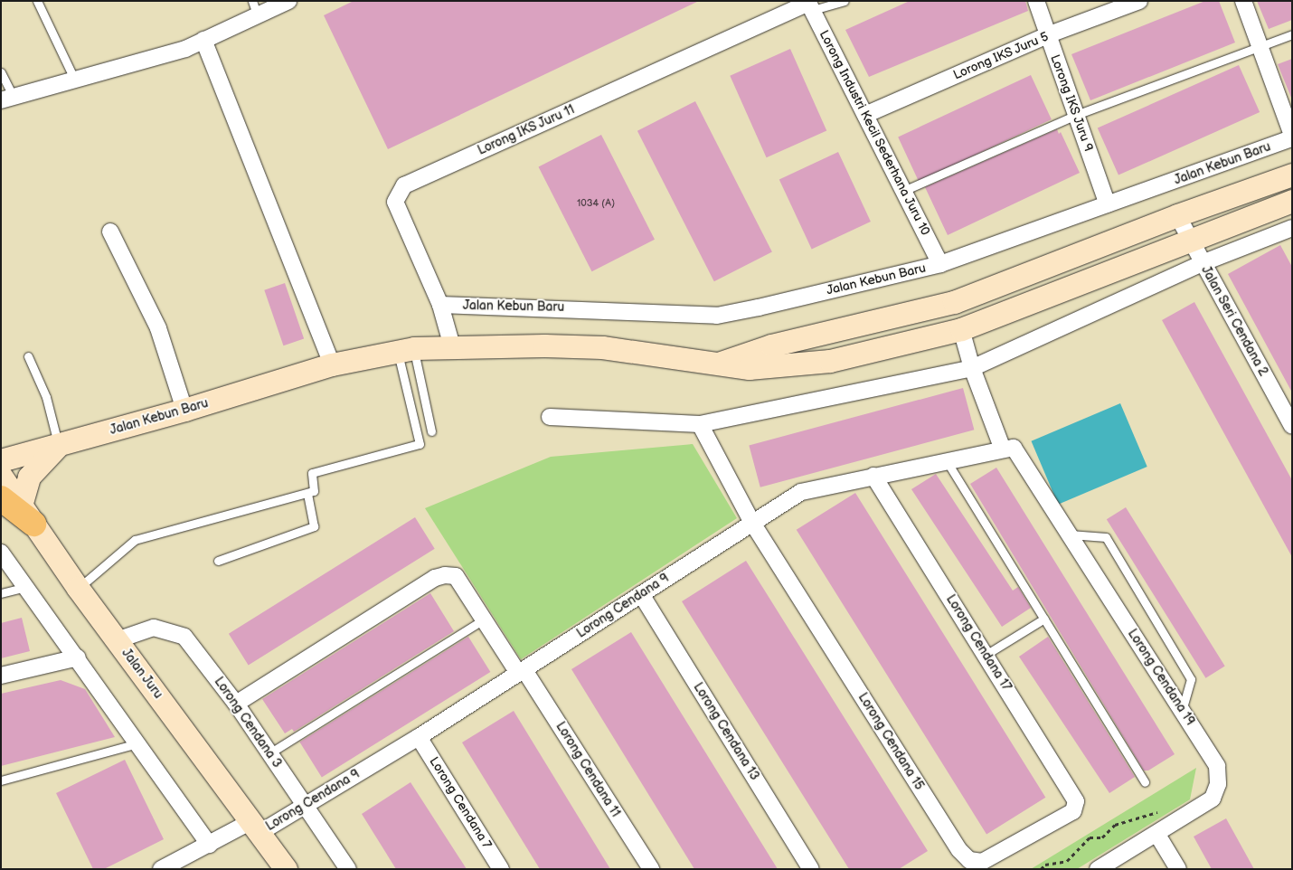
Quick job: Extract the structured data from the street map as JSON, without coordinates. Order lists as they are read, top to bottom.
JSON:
{
  "streets": {
    "street": [
      "Lorong IKS Juru 5",
      "Lorong IKS Juru 9",
      "Lorong IKS Juru 11",
      "Lorong Industri Kecil Sederhana Juru 10",
      "Jalan Kebun Baru",
      "Jalan Seri Cendana 2",
      "Lorong Cendana 9",
      "Lorong Cendana 17",
      "Jalan Juru",
      "Lorong Cendana 19",
      "Lorong Cendana 3",
      "Lorong Cendana 13",
      "Lorong Cendana 15",
      "Lorong Cendana 11",
      "Lorong Cendana 7"
    ]
  },
  "crossings": [
    ["Lorong IKS Juru 5", "Lorong IKS Juru 9"],
    ["Lorong IKS Juru 5", "Lorong Industri Kecil Sederhana Juru 10"],
    ["Lorong IKS Juru 9", "Jalan Kebun Baru"],
    ["Lorong IKS Juru 11", "Lorong Industri Kecil Sederhana Juru 10"],
    ["Lorong IKS Juru 11", "Jalan Kebun Baru"],
    ["Lorong Industri Kecil Sederhana Juru 10", "Jalan Kebun Baru"],
    ["Jalan Kebun Baru", "Jalan Seri Cendana 2"],
    ["Jalan Kebun Baru", "Lorong Cendana 19"],
    ["Lorong Cendana 9", "Lorong Cendana 17"],
    ["Lorong Cendana 9", "Jalan Juru"],
    ["Lorong Cendana 9", "Lorong Cendana 19"],
    ["Lorong Cendana 9", "Lorong Cendana 3"],
    ["Lorong Cendana 9", "Lorong Cendana 13"],
    ["Lorong Cendana 9", "Lorong Cendana 15"],
    ["Lorong Cendana 9", "Lorong Cendana 11"],
    ["Lorong Cendana 9", "Lorong Cendana 7"],
    ["Lorong Cendana 17", "Lorong Cendana 15"],
    ["Jalan Juru", "Lorong Cendana 3"],
    ["Lorong Cendana 3", "Lorong Cendana 11"]
  ],
  "house_numbers": ["1034 (A)"]
}
